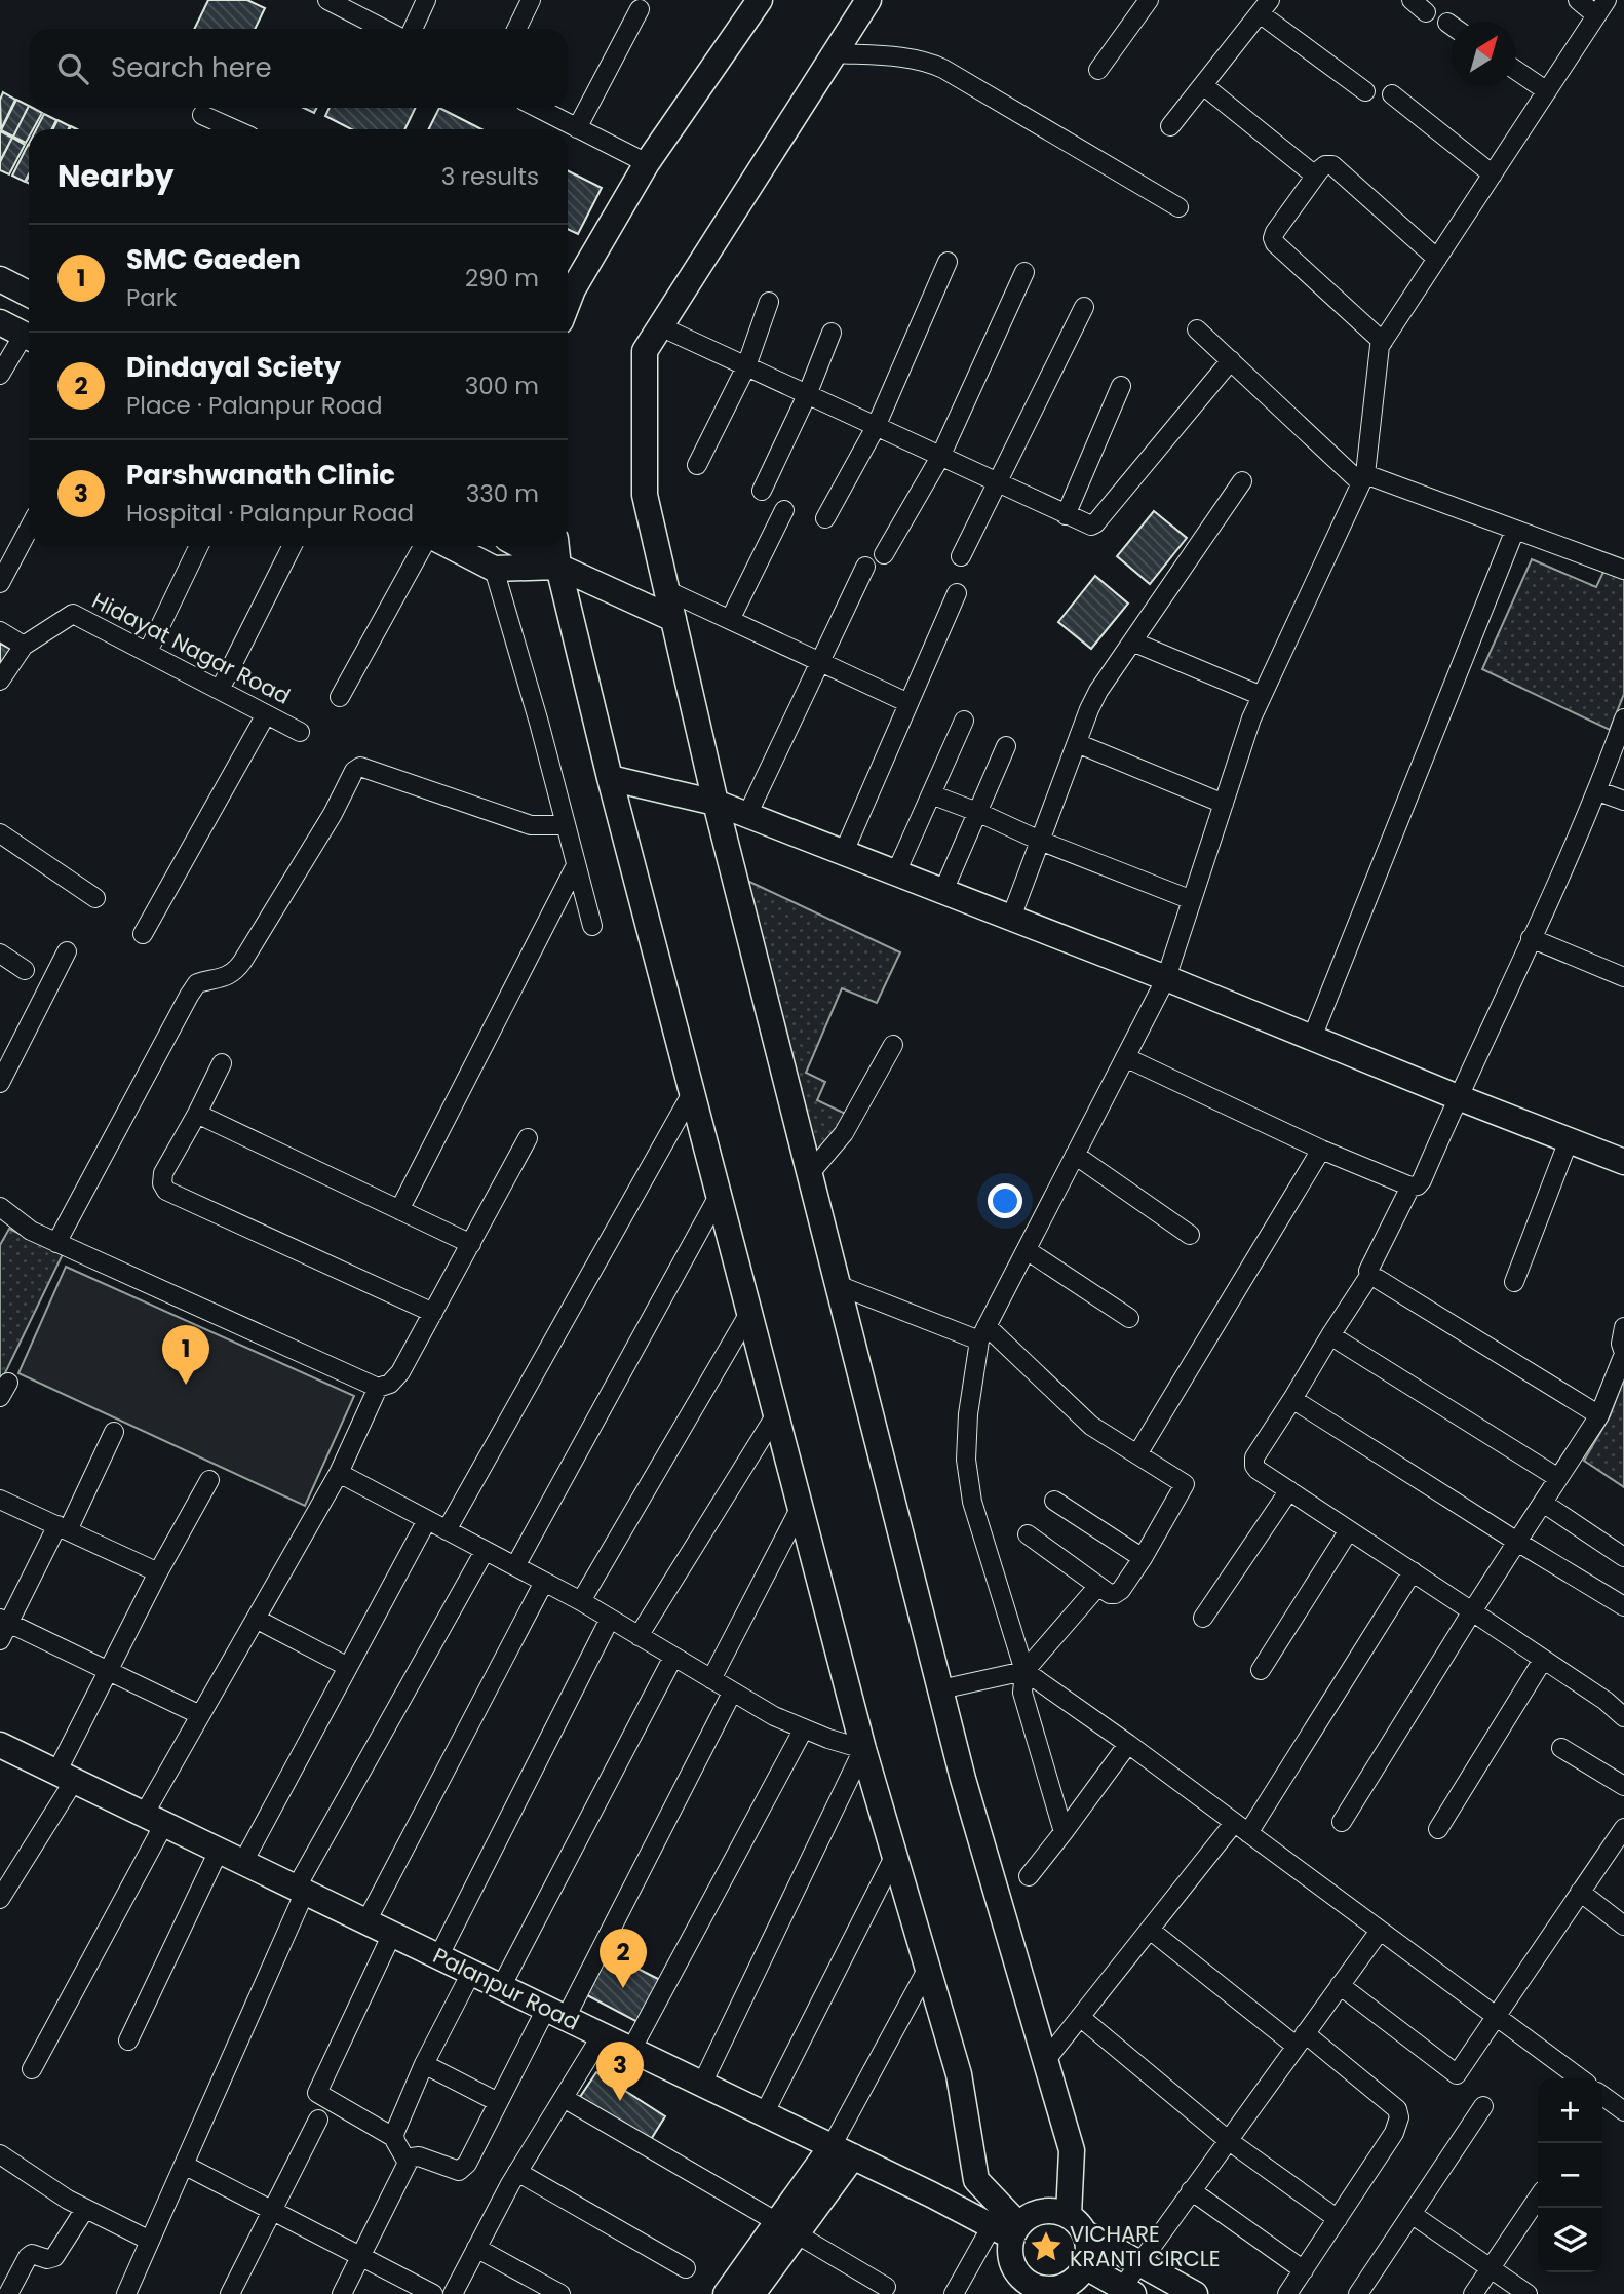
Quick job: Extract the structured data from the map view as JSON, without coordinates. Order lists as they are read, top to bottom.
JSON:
{
  "streets": {
    "street": ["Hidayat Nagar Road", "Palanpur Road"]
  },
  "places": {
    "place": ["VICHARE KRANTI CIRCLE"]
  },
  "north": "top right",
  "page": {
    "search": "Search here",
    "heading": ["Nearby", "3 results"],
    "list": [
      {
        "mark": "1",
        "name": "SMC Gaeden",
        "note": "Park",
        "value": "290 m"
      },
      {
        "mark": "2",
        "name": "Dindayal Sciety",
        "note": "Place · Palanpur Road",
        "value": "300 m"
      },
      {
        "mark": "3",
        "name": "Parshwanath Clinic",
        "note": "Hospital · Palanpur Road",
        "value": "330 m"
      }
    ],
    "pins": ["1", "2", "3"],
    "map_buttons": ["+", "−"]
  }
}
